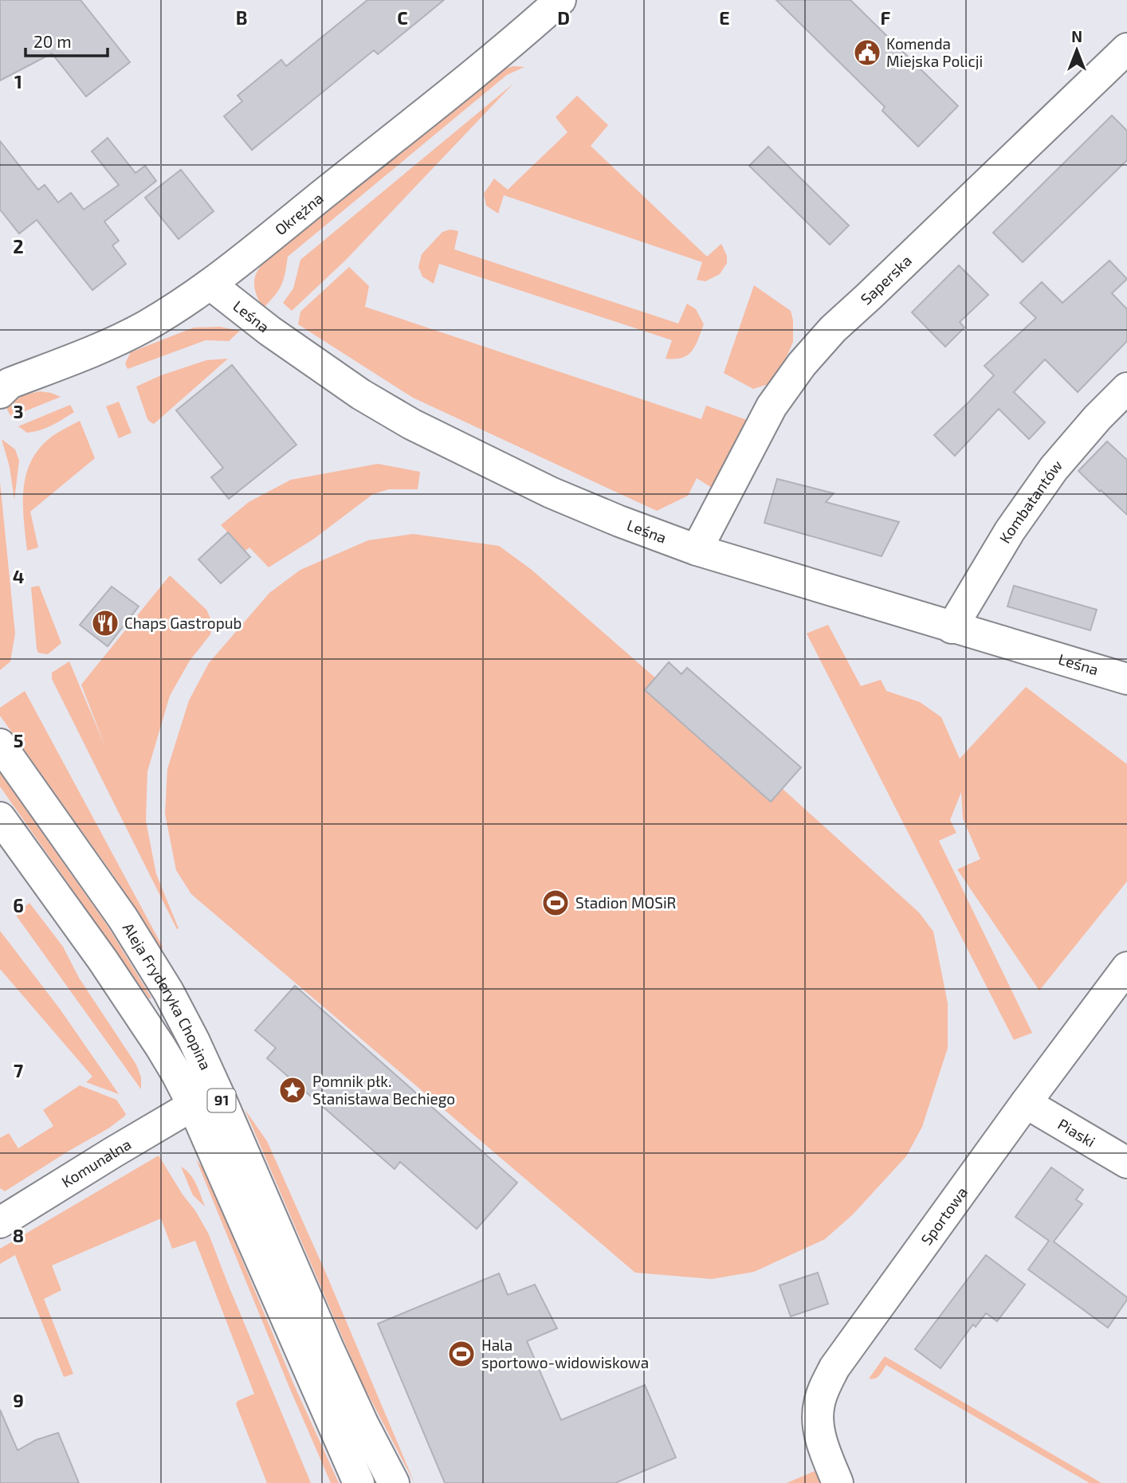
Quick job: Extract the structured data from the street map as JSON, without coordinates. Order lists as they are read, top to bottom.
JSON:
{
  "streets": {
    "street": [
      "Okrężna",
      "Saperska",
      "Leśna",
      "Kombatantów",
      "Aleja Fryderyka Chopina",
      "91",
      "Piaski",
      "Komunalna",
      "Sportowa"
    ]
  },
  "crossings": [
    ["Okrężna", "Leśna"],
    ["Saperska", "Leśna"],
    ["Leśna", "Kombatantów"],
    ["Aleja Fryderyka Chopina", "Komunalna"],
    ["Piaski", "Sportowa"]
  ],
  "places": {
    "public building": ["Komenda Miejska Policji"],
    "restaurant": ["Chaps Gastropub"],
    "sports": ["Stadion MOSiR", "Hala sportowo-widowiskowa"],
    "place": ["Pomnik płk. Stanisława Bechiego"]
  },
  "scale_bar": "20 m",
  "north": "top",
  "grid": {
    "columns": [
      "B",
      "C",
      "D",
      "E",
      "F"
    ],
    "rows": [
      "1",
      "2",
      "3",
      "4",
      "5",
      "6",
      "7",
      "8",
      "9"
    ]
  }
}
